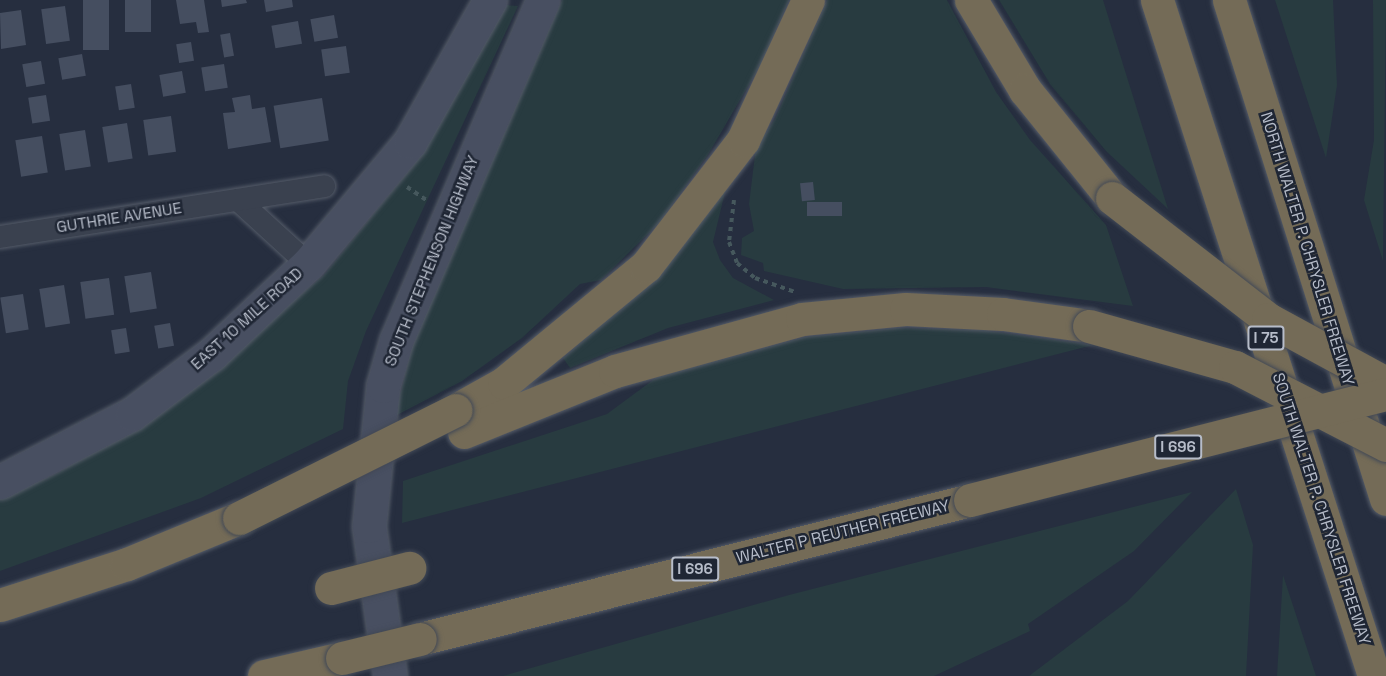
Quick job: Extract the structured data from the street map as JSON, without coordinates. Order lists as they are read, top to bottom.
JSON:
{
  "streets": {
    "highway": [
      "NORTH WALTER P. CHRYSLER FREEWAY",
      "I 75",
      "I 696",
      "SOUTH WALTER P. CHRYSLER FREEWAY",
      "WALTER P REUTHER FREEWAY"
    ],
    "main road": ["SOUTH STEPHENSON HIGHWAY", "EAST 10 MILE ROAD"],
    "street": ["GUTHRIE AVENUE"]
  }
}
